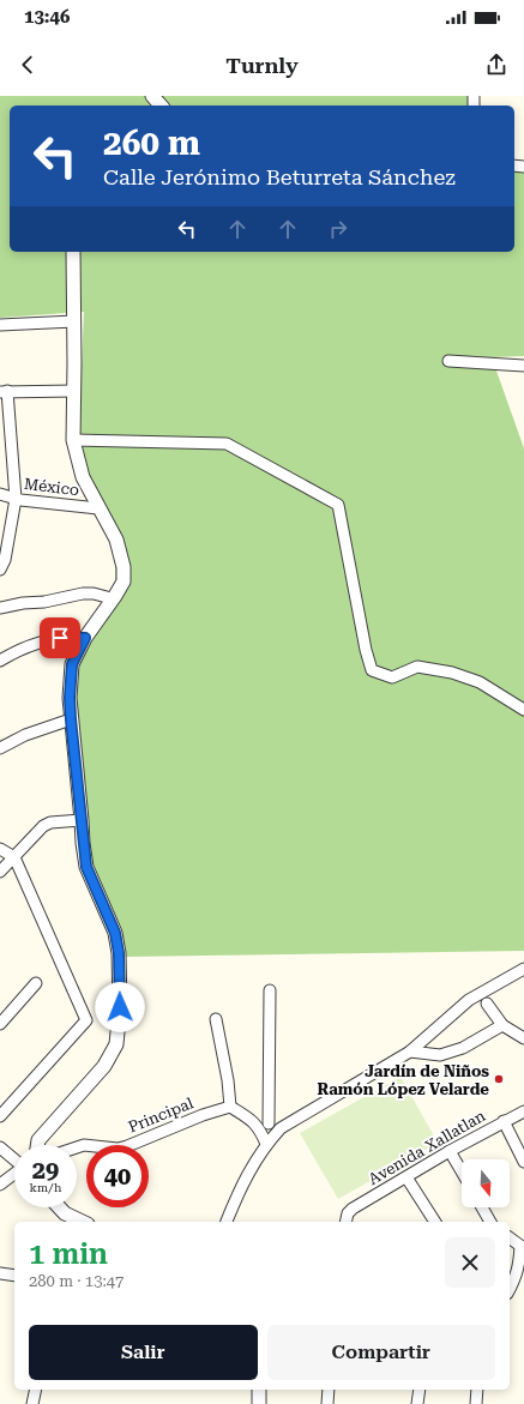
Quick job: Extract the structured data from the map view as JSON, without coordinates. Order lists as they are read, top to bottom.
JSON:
{
  "streets": {
    "street": ["México", "Principal", "Avenida Xallatlan"]
  },
  "places": ["Jardín de Niños Ramón López Velarde"],
  "north": "bottom",
  "page": {
    "status": "13:46",
    "header": "Turnly",
    "turn": ["260 m", "Calle Jerónimo Beturreta Sánchez"],
    "speed": "29 km/h",
    "limit": "40",
    "heading": ["1 min", "280 m · 13:47"],
    "buttons": ["Salir", "Compartir"]
  }
}
